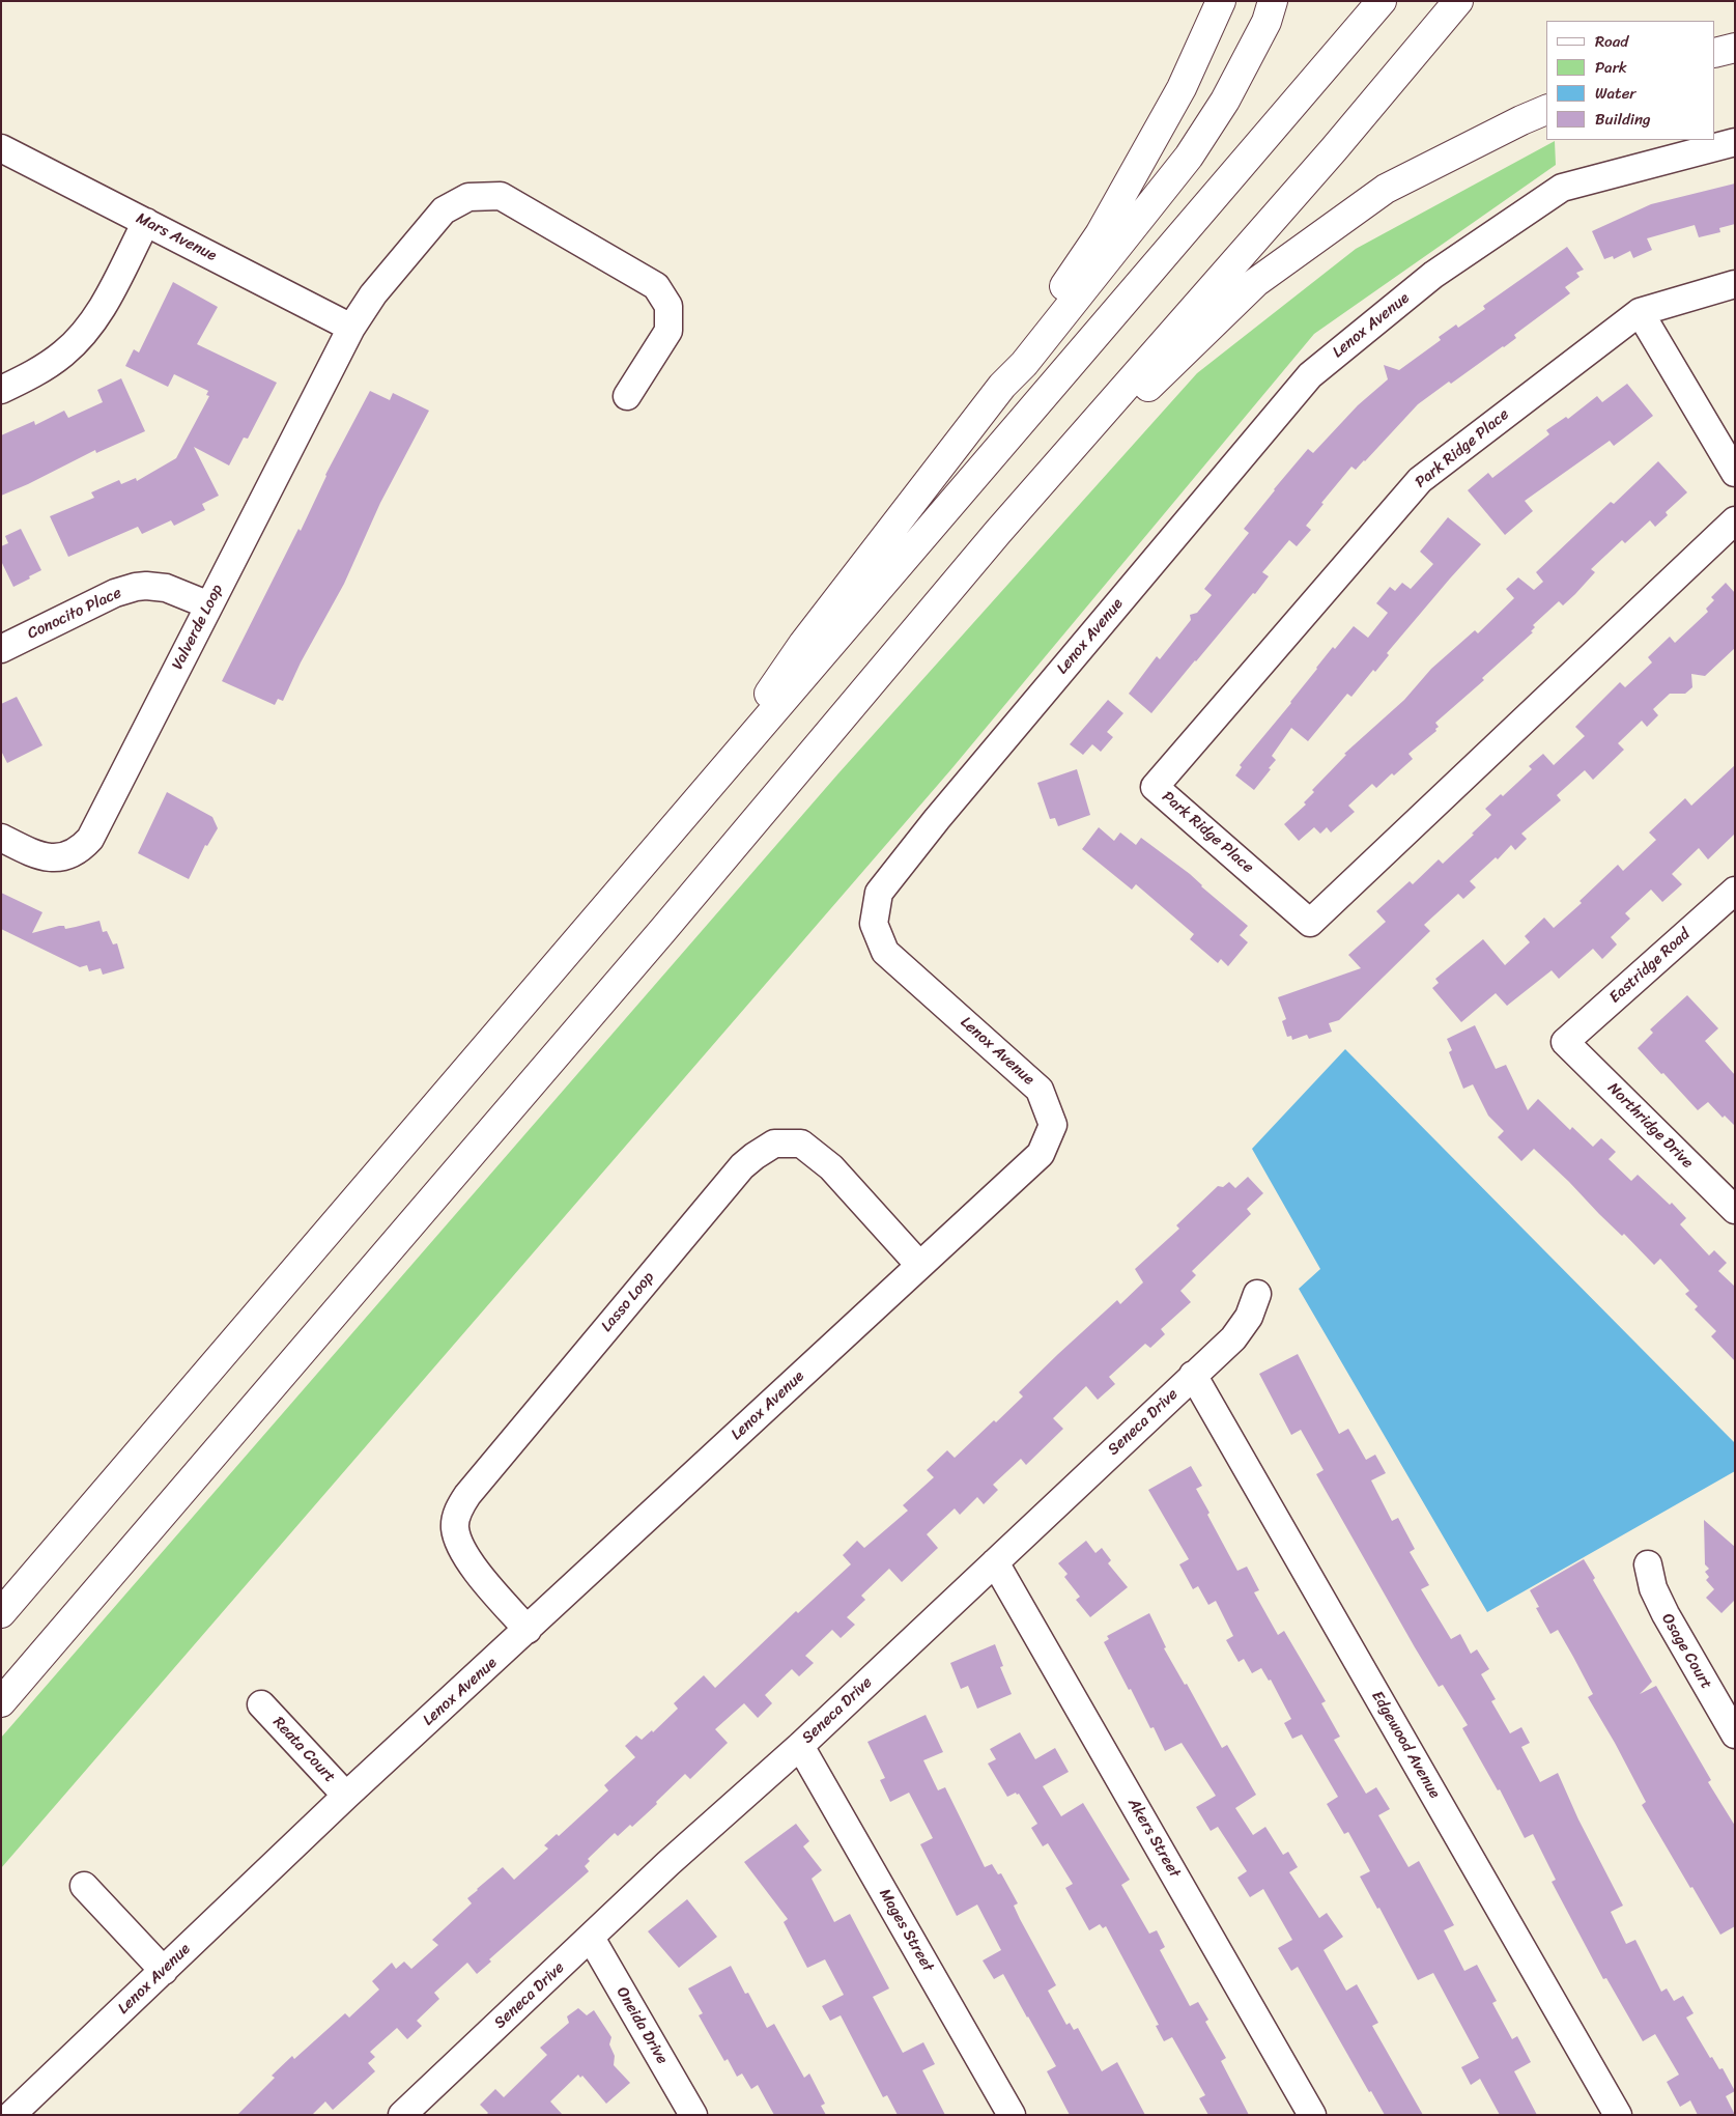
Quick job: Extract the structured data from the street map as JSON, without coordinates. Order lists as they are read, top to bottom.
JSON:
{
  "streets": {
    "street": [
      "Mars Avenue",
      "Lenox Avenue",
      "Park Ridge Place",
      "Conocito Place",
      "Valverde Loop",
      "Eastridge Road",
      "Northridge Drive",
      "Lasso Loop",
      "Seneca Drive",
      "Osage Court",
      "Edgewood Avenue",
      "Reata Court",
      "Akers Street",
      "Mages Street",
      "Oneida Drive"
    ]
  },
  "crossings": [
    ["Mars Avenue", "Valverde Loop"],
    ["Lenox Avenue", "Lasso Loop"],
    ["Lenox Avenue", "Reata Court"],
    ["Conocito Place", "Valverde Loop"],
    ["Eastridge Road", "Northridge Drive"],
    ["Seneca Drive", "Edgewood Avenue"],
    ["Seneca Drive", "Akers Street"],
    ["Seneca Drive", "Mages Street"],
    ["Seneca Drive", "Oneida Drive"]
  ],
  "legend": [
    "Road",
    "Park",
    "Water",
    "Building"
  ]
}
